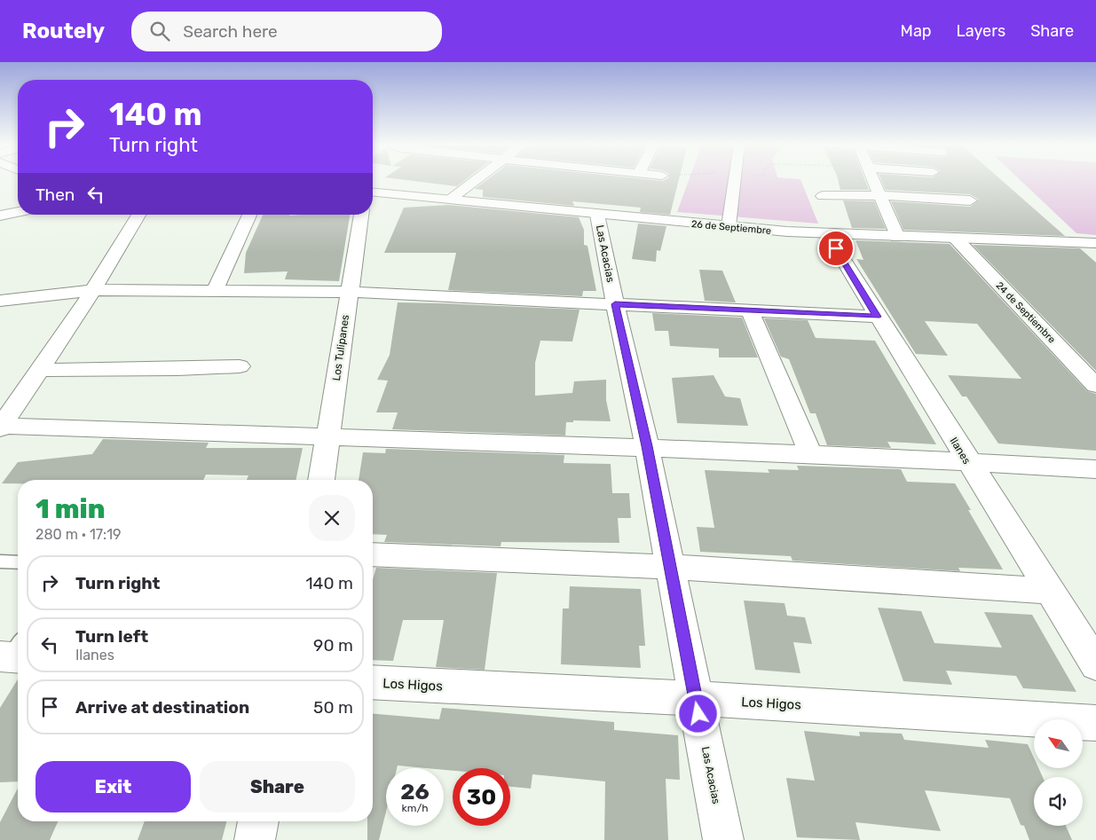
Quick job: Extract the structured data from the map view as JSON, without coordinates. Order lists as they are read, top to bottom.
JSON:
{
  "streets": {
    "street": [
      "26 de Septiembre",
      "Las Acacias",
      "24 de Septiembre",
      "Los Tulipanes",
      "Ilanes",
      "Los Higos"
    ]
  },
  "crossings": [
    ["26 de Septiembre", "Las Acacias"],
    ["26 de Septiembre", "24 de Septiembre"],
    ["26 de Septiembre", "Ilanes"],
    ["Las Acacias", "Los Higos"]
  ],
  "north": "top left",
  "page": {
    "header": "Routely",
    "search": "Search here",
    "nav": ["Map", "Layers", "Share"],
    "turn": ["140 m", "Turn right"],
    "then": "Then",
    "heading": ["1 min", "280 m · 17:19"],
    "list": [
      {
        "name": "Turn right",
        "value": "140 m"
      },
      {
        "name": "Turn left",
        "note": "Ilanes",
        "value": "90 m"
      },
      {
        "name": "Arrive at destination",
        "value": "50 m"
      }
    ],
    "buttons": ["Exit", "Share"],
    "speed": "26 km/h",
    "limit": "30"
  }
}
